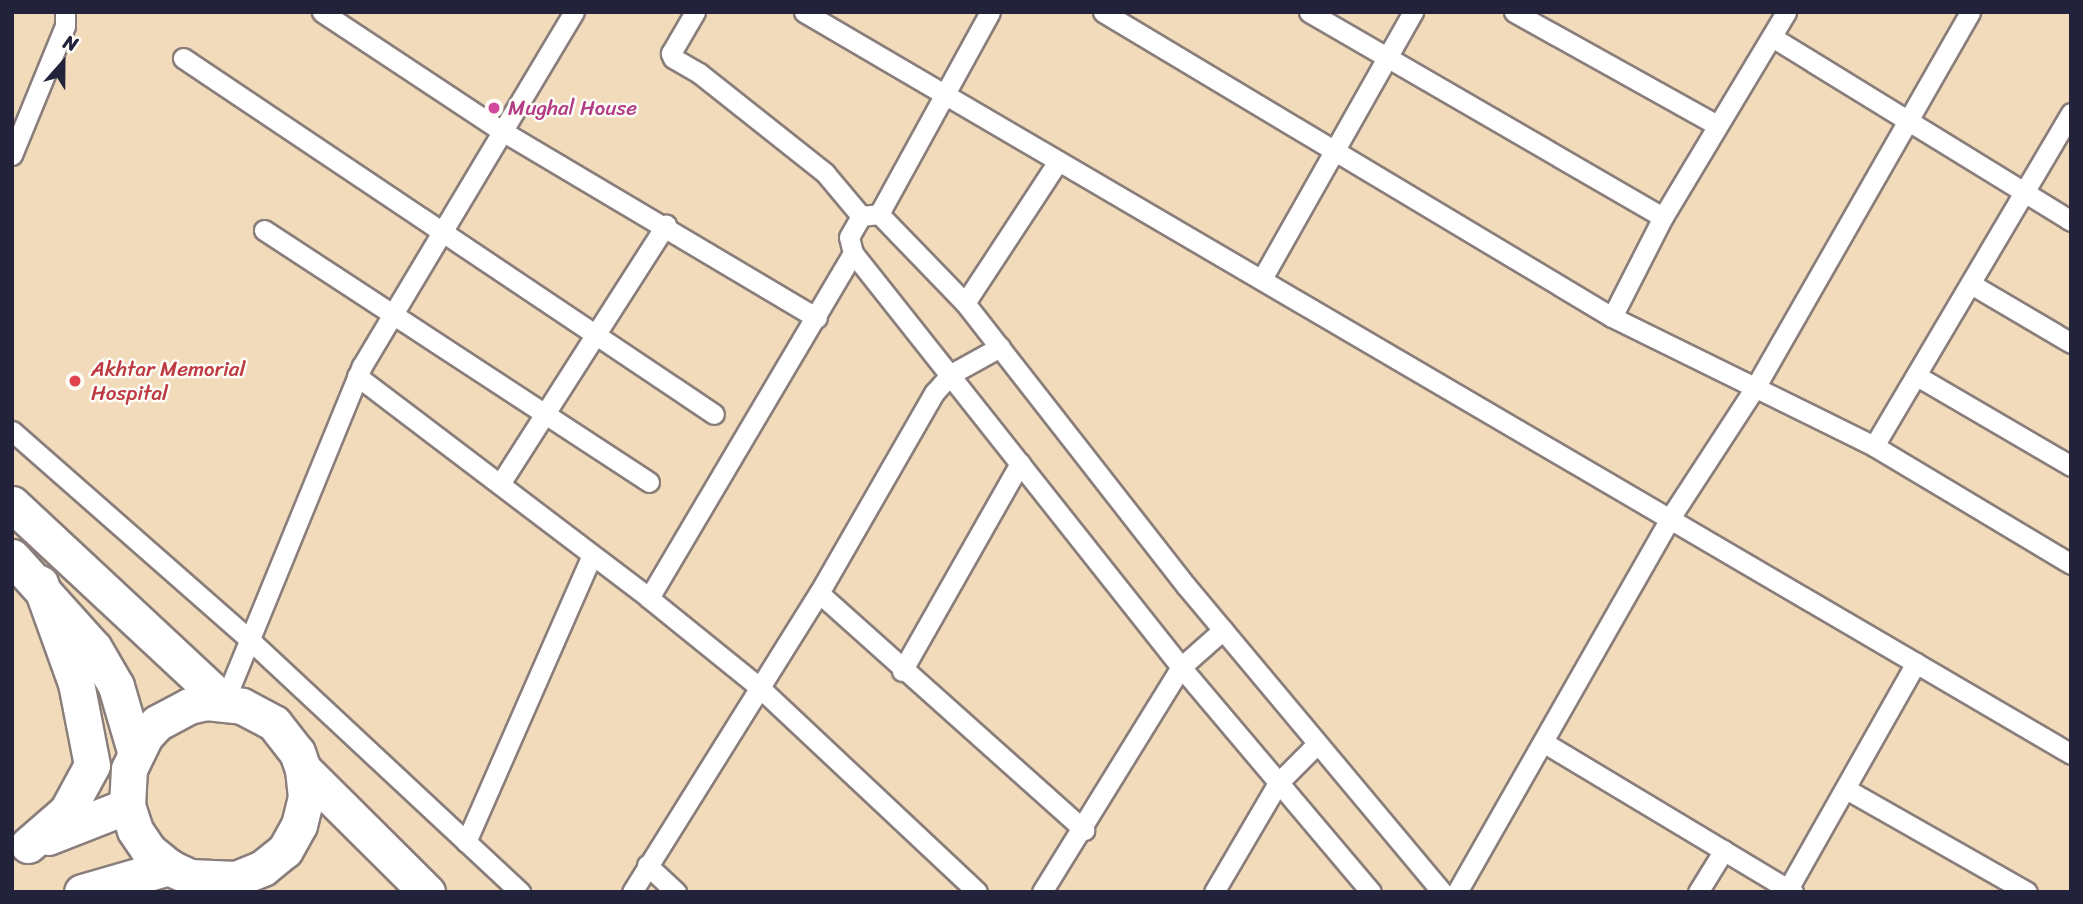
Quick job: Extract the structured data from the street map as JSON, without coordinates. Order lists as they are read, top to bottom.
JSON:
{
  "places": ["Mughal House", "Akhtar Memorial Hospital"],
  "north": "top"
}
